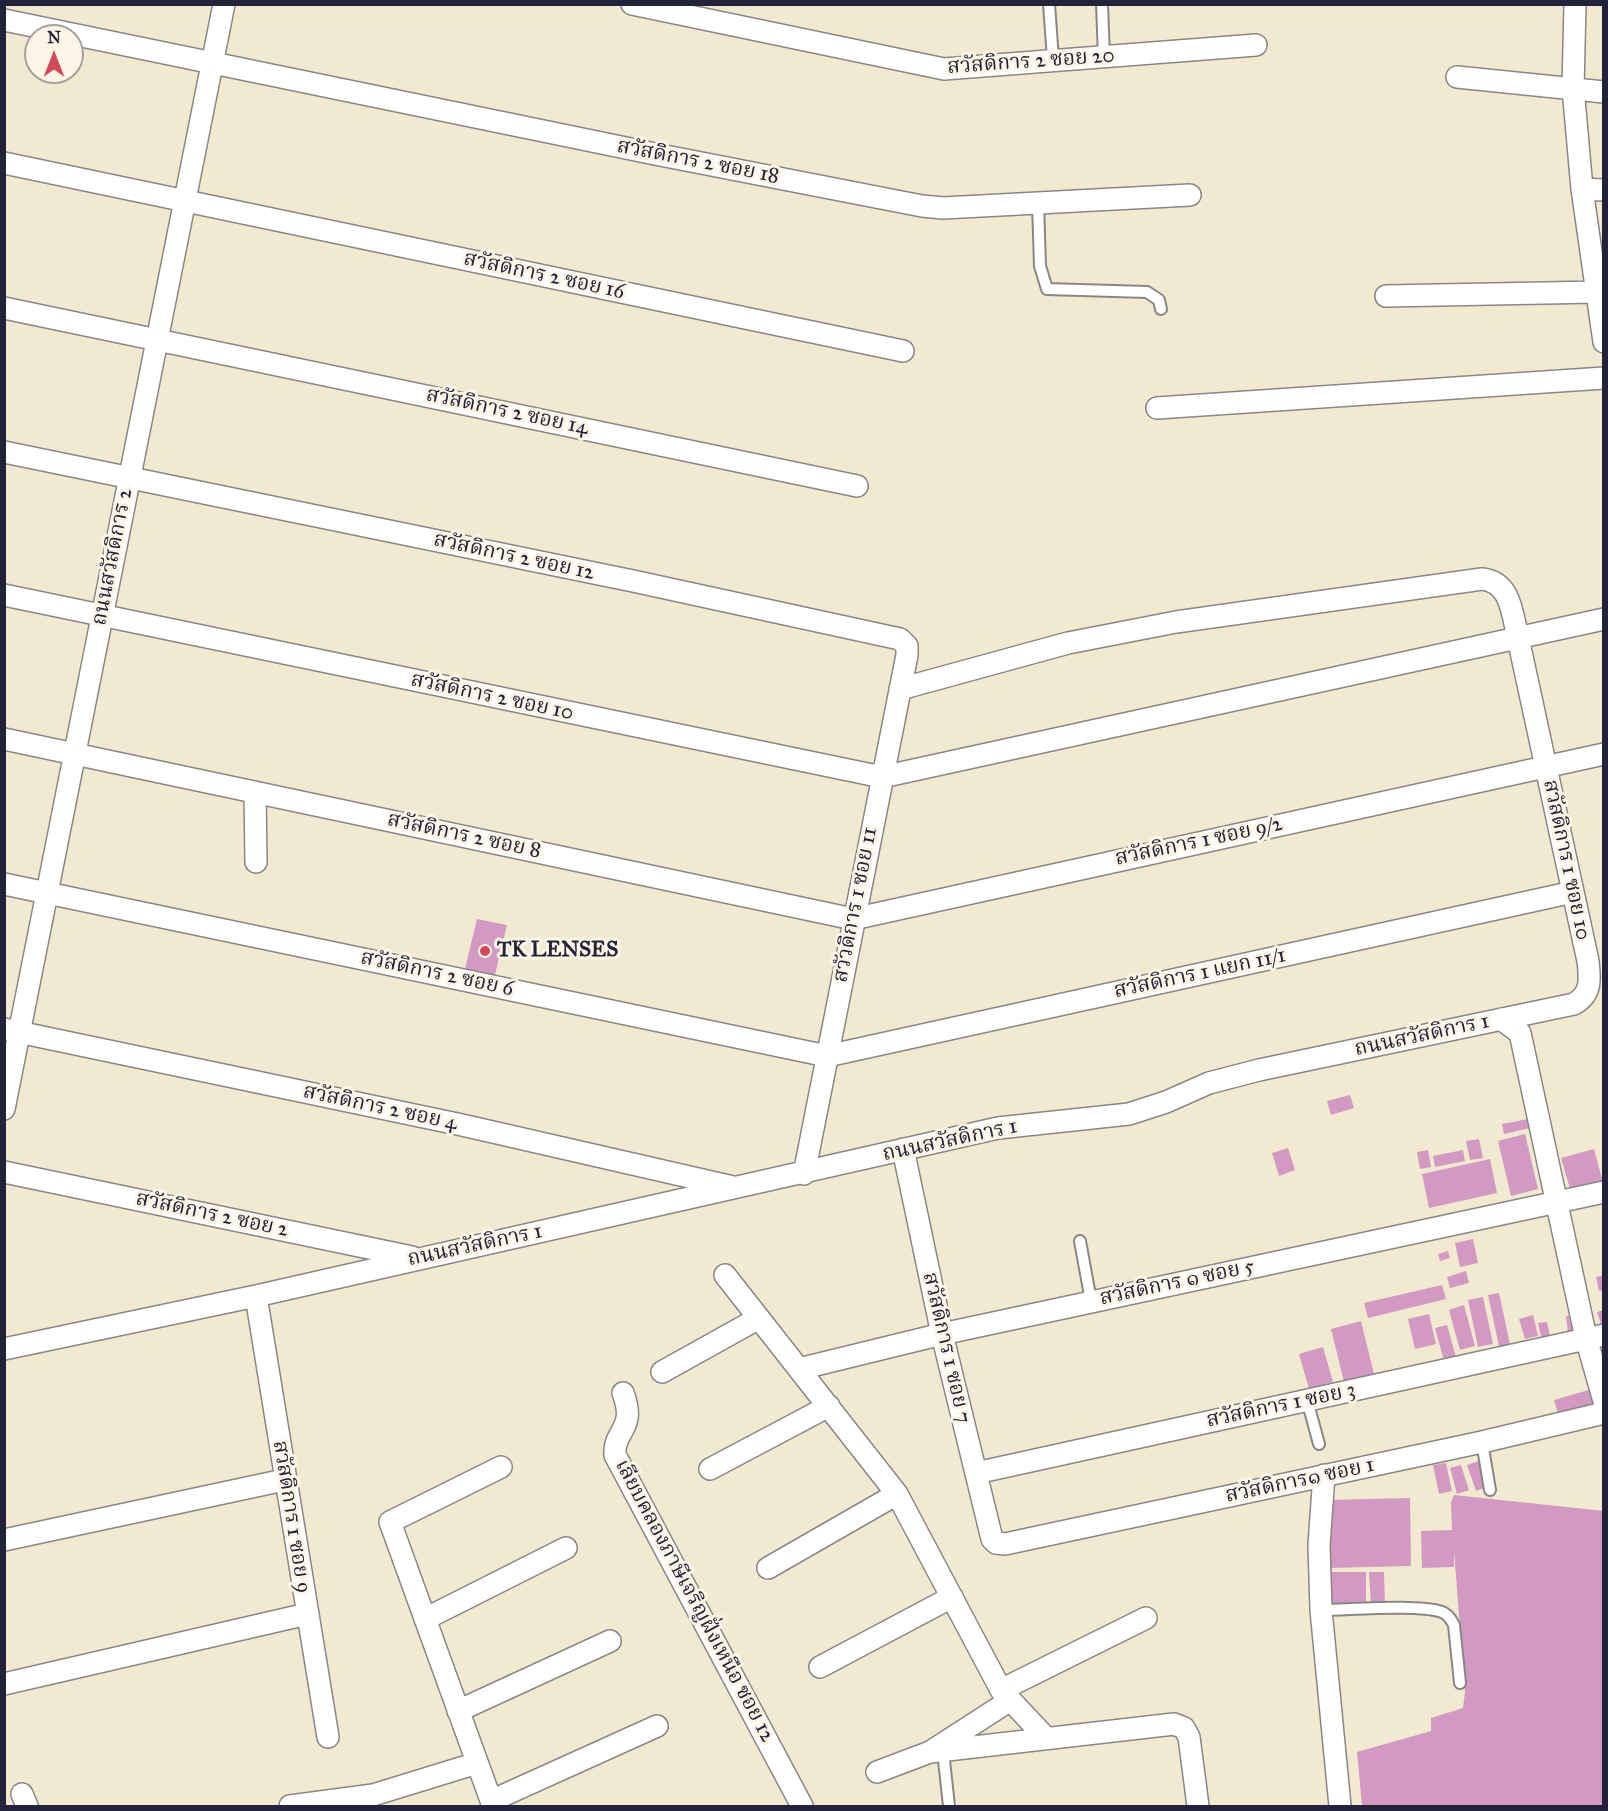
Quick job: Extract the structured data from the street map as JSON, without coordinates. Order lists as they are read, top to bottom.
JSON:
{
  "streets": {
    "street": [
      "สวัสดิการ 2 ซอย 20",
      "สวัสดิการ 2 ซอย 18",
      "สวัสดิการ 2 ซอย 16",
      "สวัสดิการ 2 ซอย 14",
      "ถนนสวัสดิการ 2",
      "สวัสดิการ 2 ซอย 12",
      "สวัสดิการ 2 ซอย 10",
      "สวัสดิการ 2 ซอย 8",
      "สวัสดิการ 1 ซอย 9/2",
      "สวัสดิการ 1 ซอย 10",
      "สวัวดิการ 1 ซอย 11",
      "สวัสดิการ 2 ซอย 6",
      "สวัสดิการ 1 แยก 11/1",
      "ถนนสวัสดิการ 1",
      "สวัสดิการ 2 ซอย 4",
      "สวัสดิการ 2 ซอย 2",
      "สวัสดิการ ๑ ซอย 5",
      "สวัสดิการ 1 ซอย 7",
      "สวัสดิการ 1 ซอย 3",
      "สวัสดิการ๑ ซอย 1",
      "สวัสดิการ 1 ซอย 9",
      "เลียบคลองภาษีเจริญฝั่งเหนือ ซอย 12"
    ]
  },
  "crossings": [
    ["สวัสดิการ 2 ซอย 18", "ถนนสวัสดิการ 2"],
    ["สวัสดิการ 2 ซอย 16", "ถนนสวัสดิการ 2"],
    ["สวัสดิการ 2 ซอย 14", "ถนนสวัสดิการ 2"],
    ["ถนนสวัสดิการ 2", "สวัสดิการ 2 ซอย 12"],
    ["ถนนสวัสดิการ 2", "สวัสดิการ 2 ซอย 10"],
    ["ถนนสวัสดิการ 2", "สวัสดิการ 2 ซอย 8"],
    ["ถนนสวัสดิการ 2", "สวัสดิการ 2 ซอย 6"],
    ["ถนนสวัสดิการ 2", "สวัสดิการ 2 ซอย 4"],
    ["สวัสดิการ 2 ซอย 12", "สวัวดิการ 1 ซอย 11"],
    ["สวัสดิการ 2 ซอย 10", "สวัวดิการ 1 ซอย 11"],
    ["สวัสดิการ 2 ซอย 8", "สวัสดิการ 1 ซอย 9/2"],
    ["สวัสดิการ 2 ซอย 8", "สวัวดิการ 1 ซอย 11"],
    ["สวัสดิการ 1 ซอย 9/2", "สวัสดิการ 1 ซอย 10"],
    ["สวัสดิการ 1 ซอย 9/2", "สวัวดิการ 1 ซอย 11"],
    ["สวัสดิการ 1 ซอย 10", "สวัวดิการ 1 ซอย 11"],
    ["สวัสดิการ 1 ซอย 10", "สวัสดิการ 1 แยก 11/1"],
    ["สวัสดิการ 1 ซอย 10", "ถนนสวัสดิการ 1"],
    ["สวัวดิการ 1 ซอย 11", "สวัสดิการ 2 ซอย 6"],
    ["สวัวดิการ 1 ซอย 11", "สวัสดิการ 1 แยก 11/1"],
    ["สวัวดิการ 1 ซอย 11", "ถนนสวัสดิการ 1"],
    ["สวัสดิการ 2 ซอย 6", "สวัสดิการ 1 แยก 11/1"],
    ["ถนนสวัสดิการ 1", "สวัสดิการ 2 ซอย 4"],
    ["ถนนสวัสดิการ 1", "สวัสดิการ 2 ซอย 2"],
    ["ถนนสวัสดิการ 1", "สวัสดิการ ๑ ซอย 5"],
    ["ถนนสวัสดิการ 1", "สวัสดิการ 1 ซอย 7"],
    ["ถนนสวัสดิการ 1", "สวัสดิการ 1 ซอย 3"],
    ["ถนนสวัสดิการ 1", "สวัสดิการ 1 ซอย 9"],
    ["สวัสดิการ ๑ ซอย 5", "สวัสดิการ 1 ซอย 7"],
    ["สวัสดิการ 1 ซอย 7", "สวัสดิการ 1 ซอย 3"],
    ["สวัสดิการ 1 ซอย 7", "สวัสดิการ๑ ซอย 1"]
  ],
  "places": ["TK LENSES"],
  "north": "top"
}
